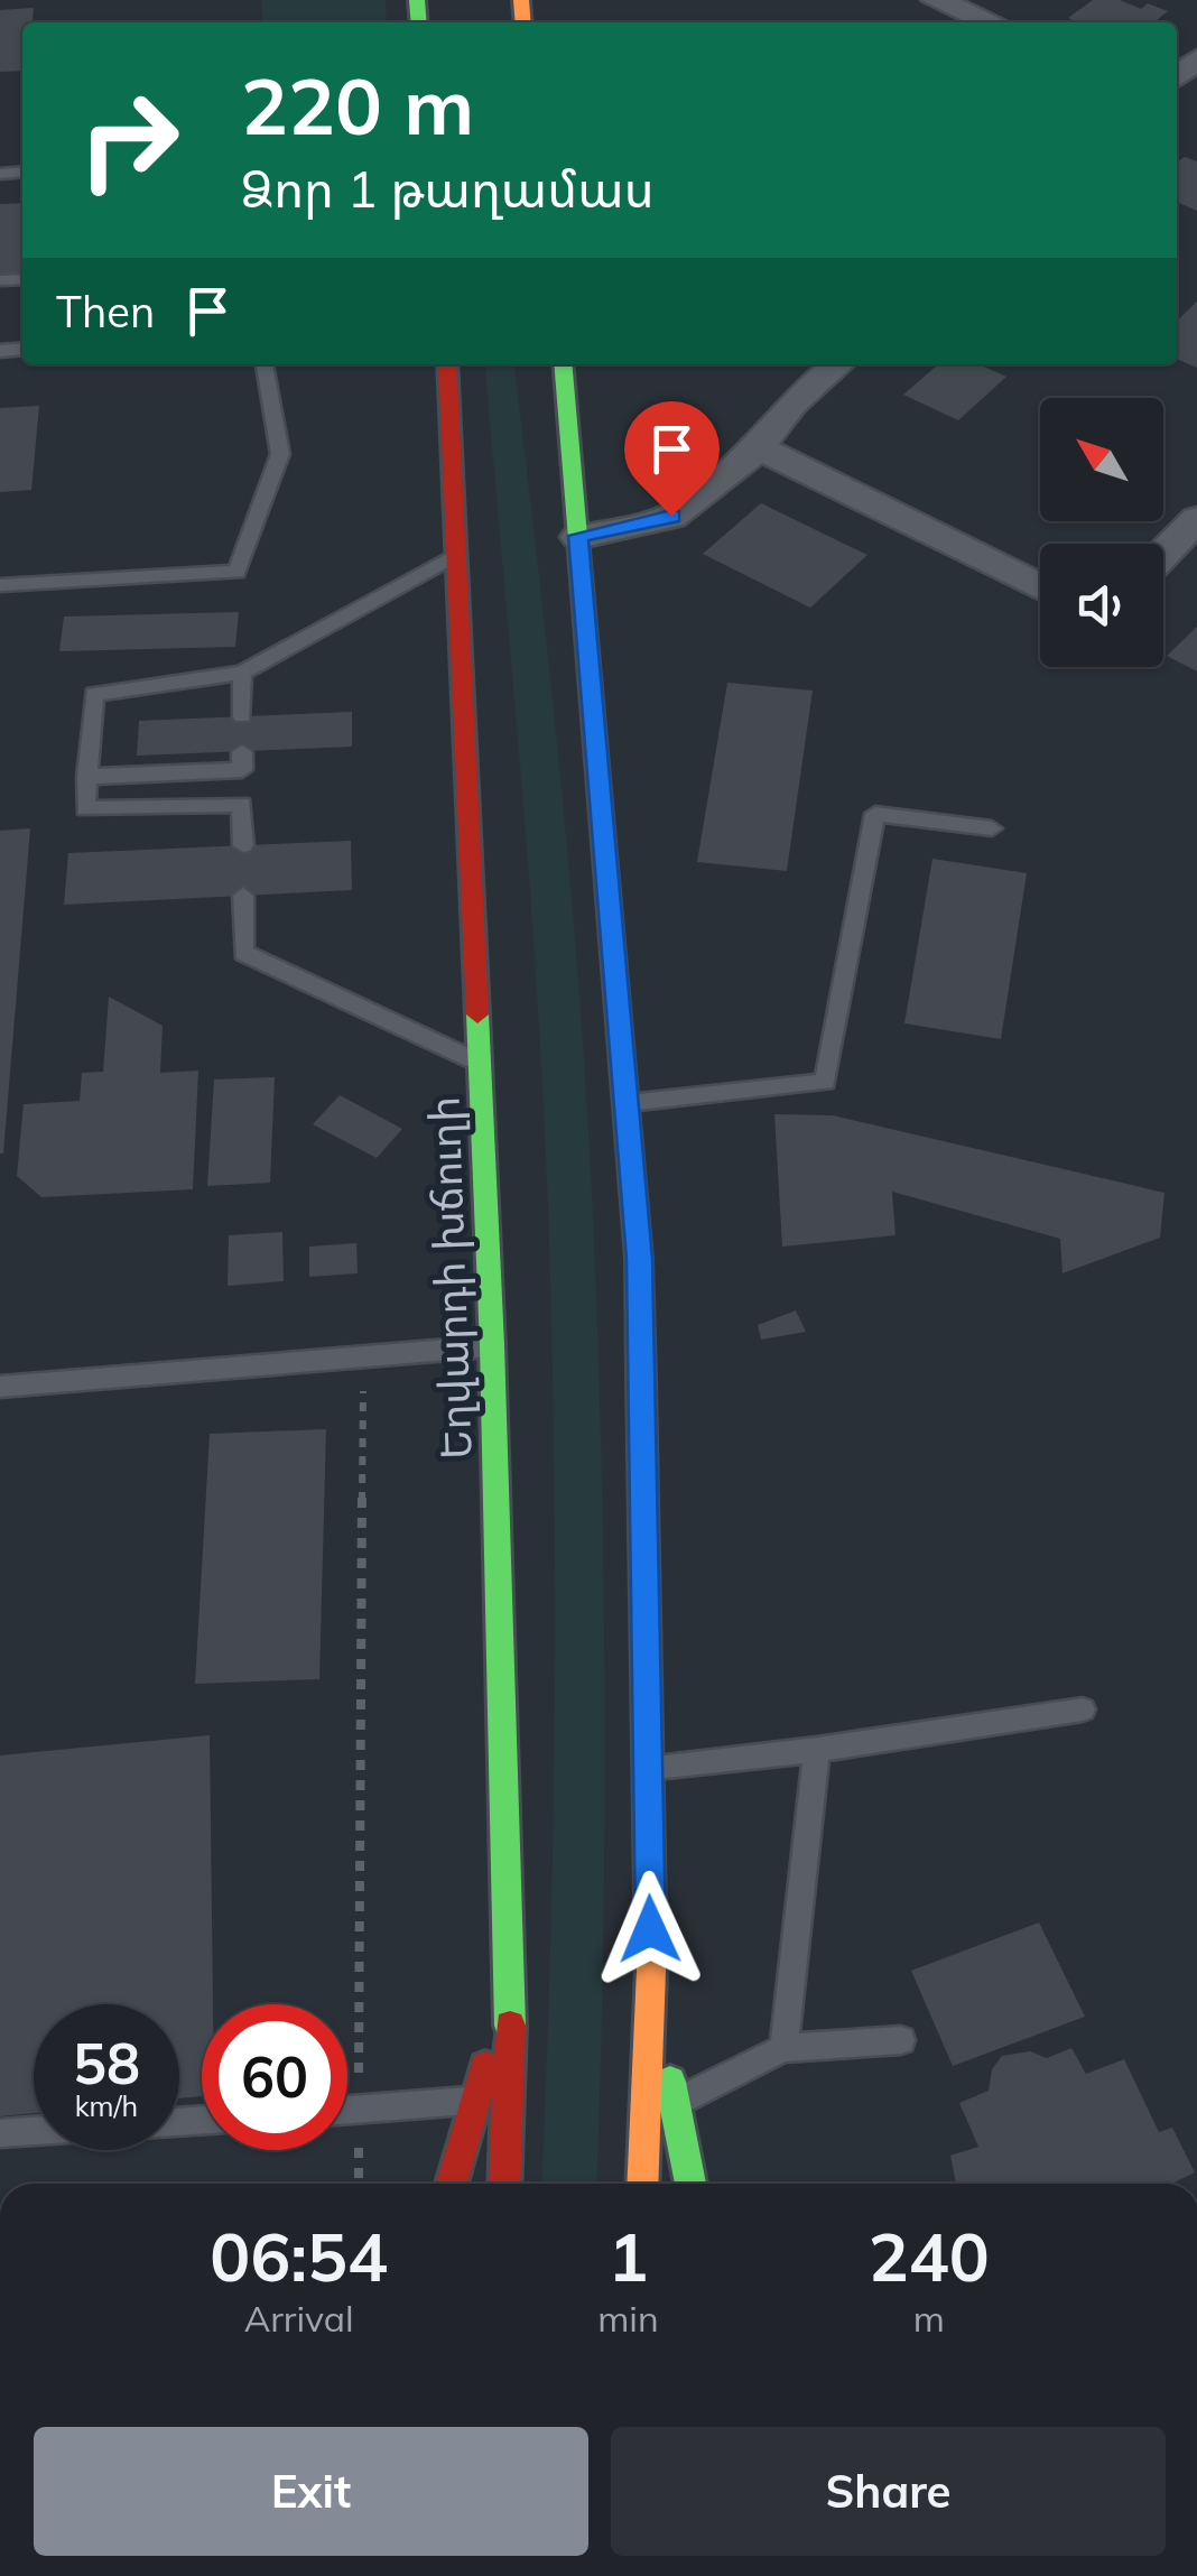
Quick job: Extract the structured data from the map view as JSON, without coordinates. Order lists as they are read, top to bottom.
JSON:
{
  "streets": {
    "main road": ["Եղվարդի խճուղի"]
  },
  "north": "top left",
  "page": {
    "turn": ["220 m", "Ձոր 1 թաղամաս"],
    "then": "Then",
    "speed": "58 km/h",
    "limit": "60",
    "eta": [
      "06:54",
      "Arrival",
      "1",
      "min",
      "240",
      "m"
    ],
    "buttons": ["Exit", "Share"]
  }
}
